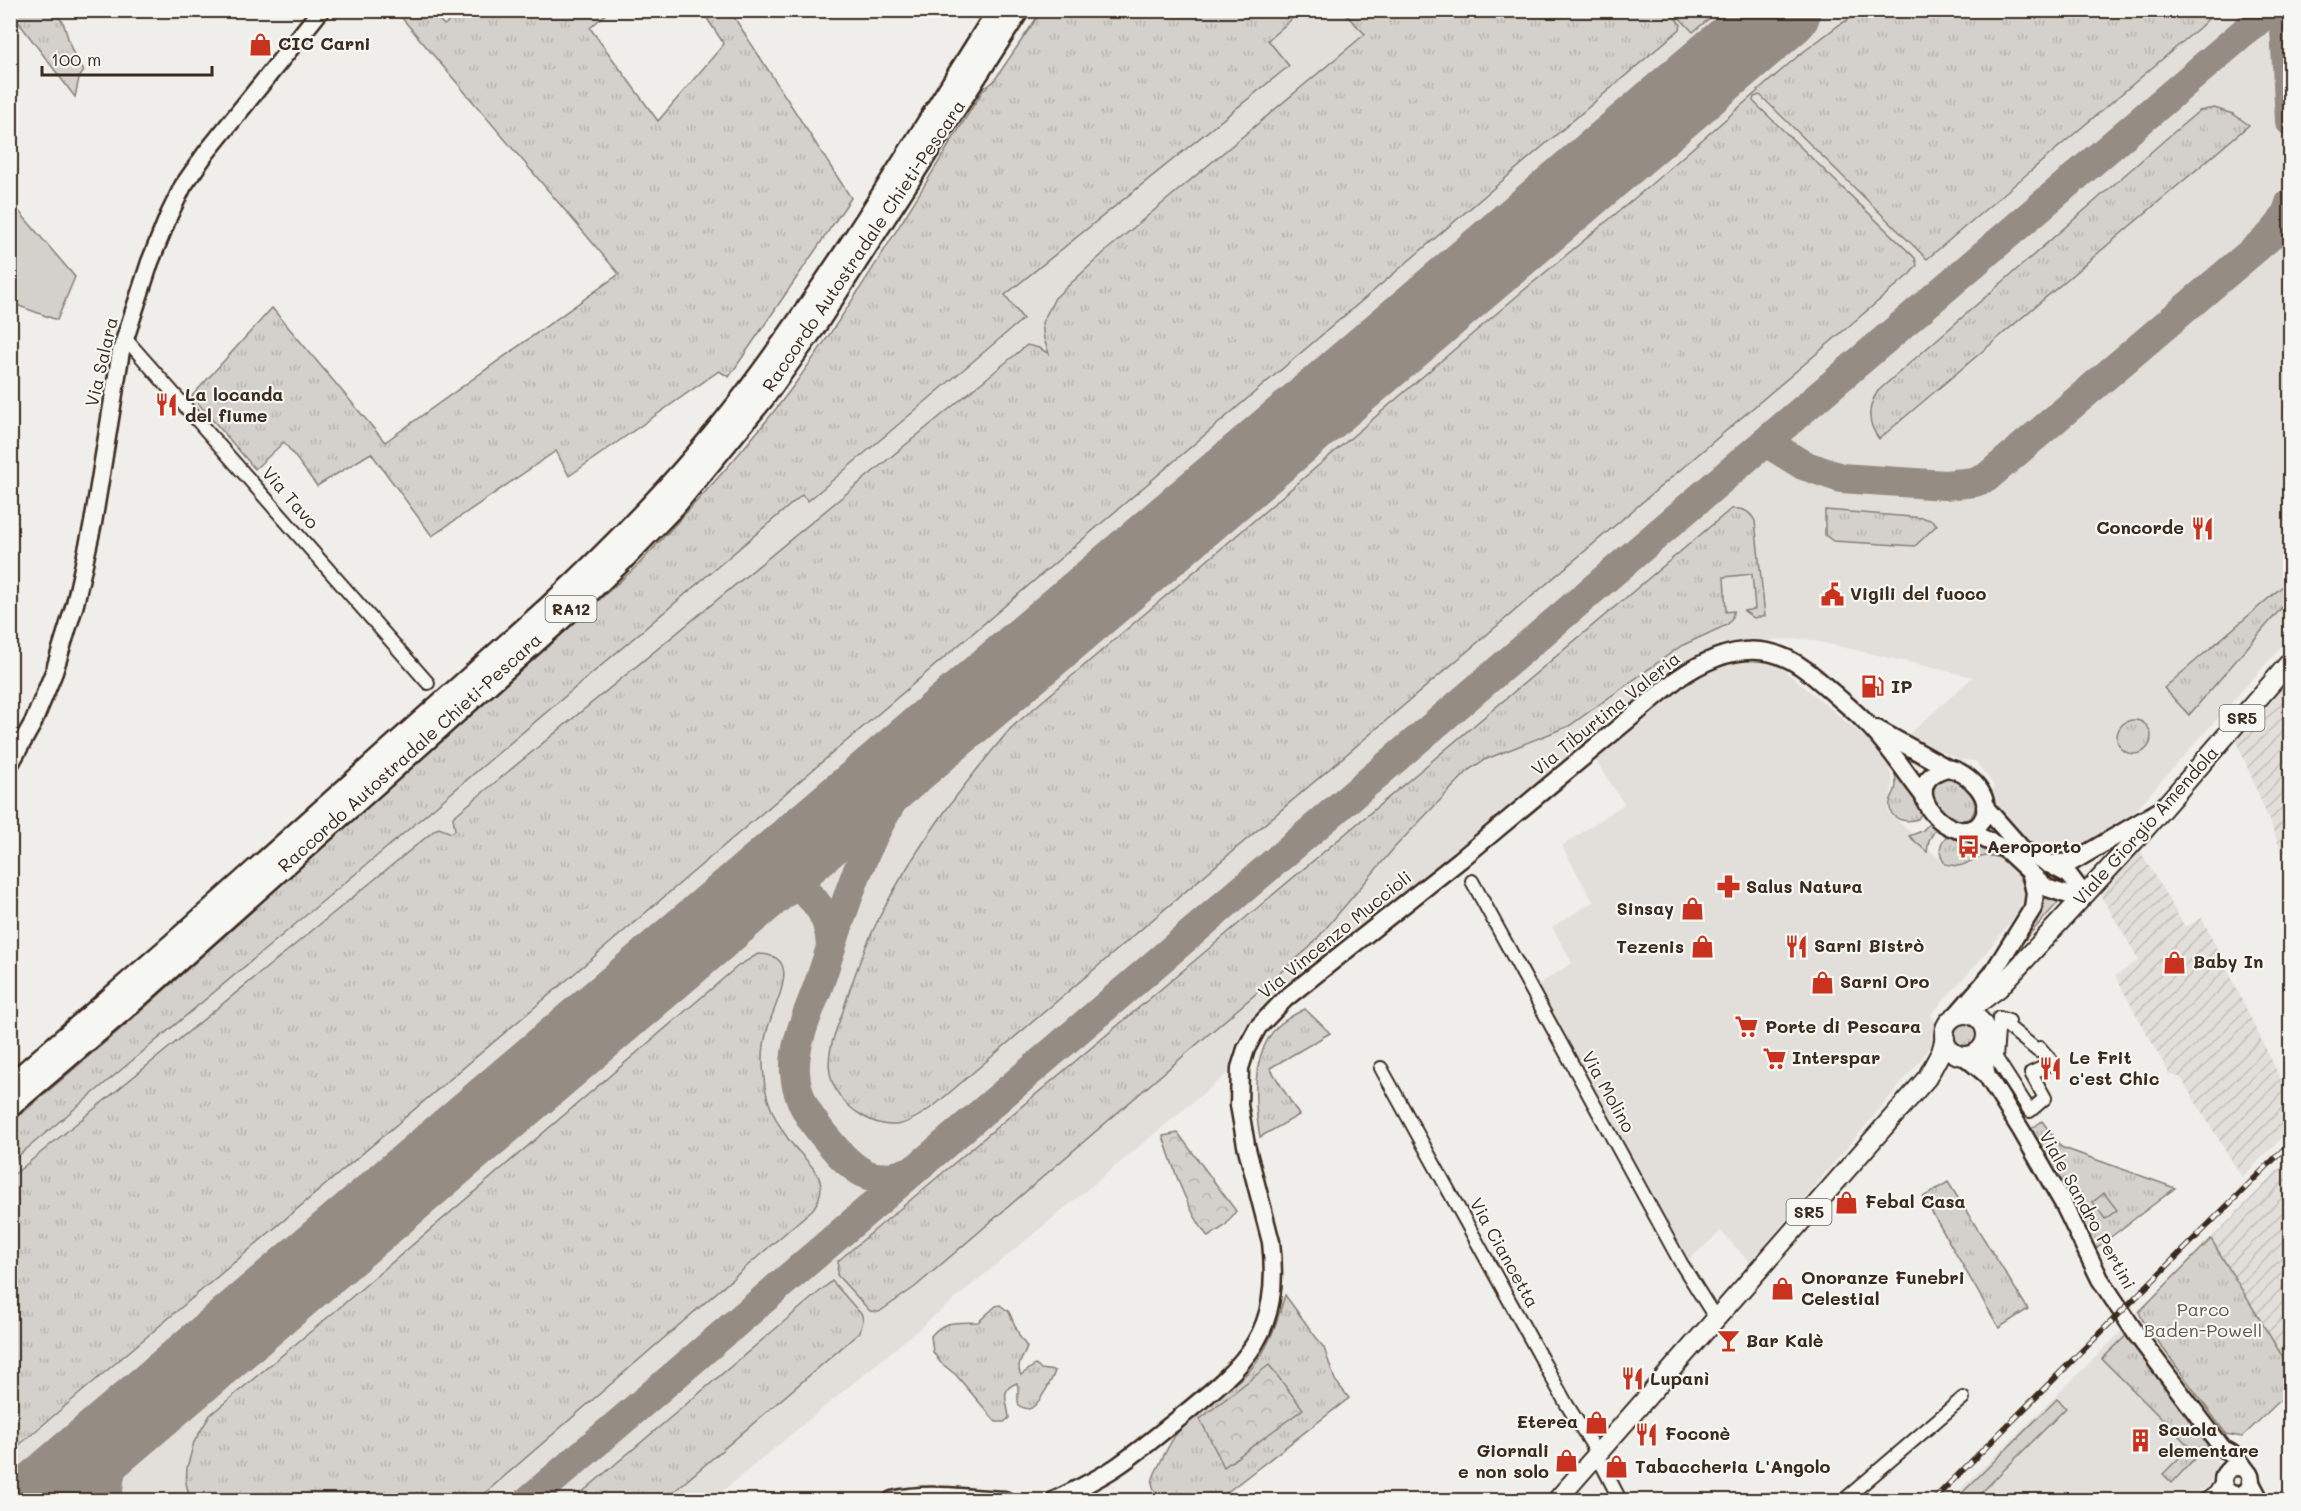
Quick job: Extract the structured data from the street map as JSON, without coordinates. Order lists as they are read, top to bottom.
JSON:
{
  "streets": {
    "highway": ["Raccordo Autostradale Chieti-Pescara", "RA12"],
    "main road": ["SR5", "Viale Giorgio Amendola"],
    "street": [
      "Via Salara",
      "Via Tavo",
      "Via Tiburtina Valeria",
      "Via Vincenzo Muccioli",
      "Via Molino",
      "Viale Sandro Pertini",
      "Via Ciancetta"
    ]
  },
  "crossings": [
    ["Via Salara", "Via Tavo"],
    ["Via Tiburtina Valeria", "Via Vincenzo Muccioli"],
    ["SR5", "Viale Giorgio Amendola"],
    ["SR5", "Via Molino"],
    ["SR5", "Viale Sandro Pertini"],
    ["SR5", "Via Ciancetta"],
    ["Viale Giorgio Amendola", "Viale Sandro Pertini"]
  ],
  "parks": ["Parco Baden-Powell"],
  "places": {
    "shop": [
      "CIC Carni",
      "Sinsay",
      "Tezenis",
      "Baby In",
      "Sarni Oro",
      "Febal Casa",
      "Onoranze Funebri Celestial",
      "Eterea",
      "Giornali e non solo",
      "Tabaccheria L'Angolo"
    ],
    "restaurant": [
      "La locanda del fiume",
      "Concorde",
      "Sarni Bistrò",
      "Le Frit c'est Chic",
      "Lupanì",
      "Foconè"
    ],
    "public building": ["Vigili del fuoco"],
    "fuel station": ["IP"],
    "bus stop": ["Aeroporto"],
    "pharmacy": ["Salus Natura"],
    "supermarket": ["Porte di Pescara", "Interspar"],
    "bar": ["Bar Kalè"],
    "building": ["Scuola elementare"]
  },
  "scale_bar": "100 m"
}
